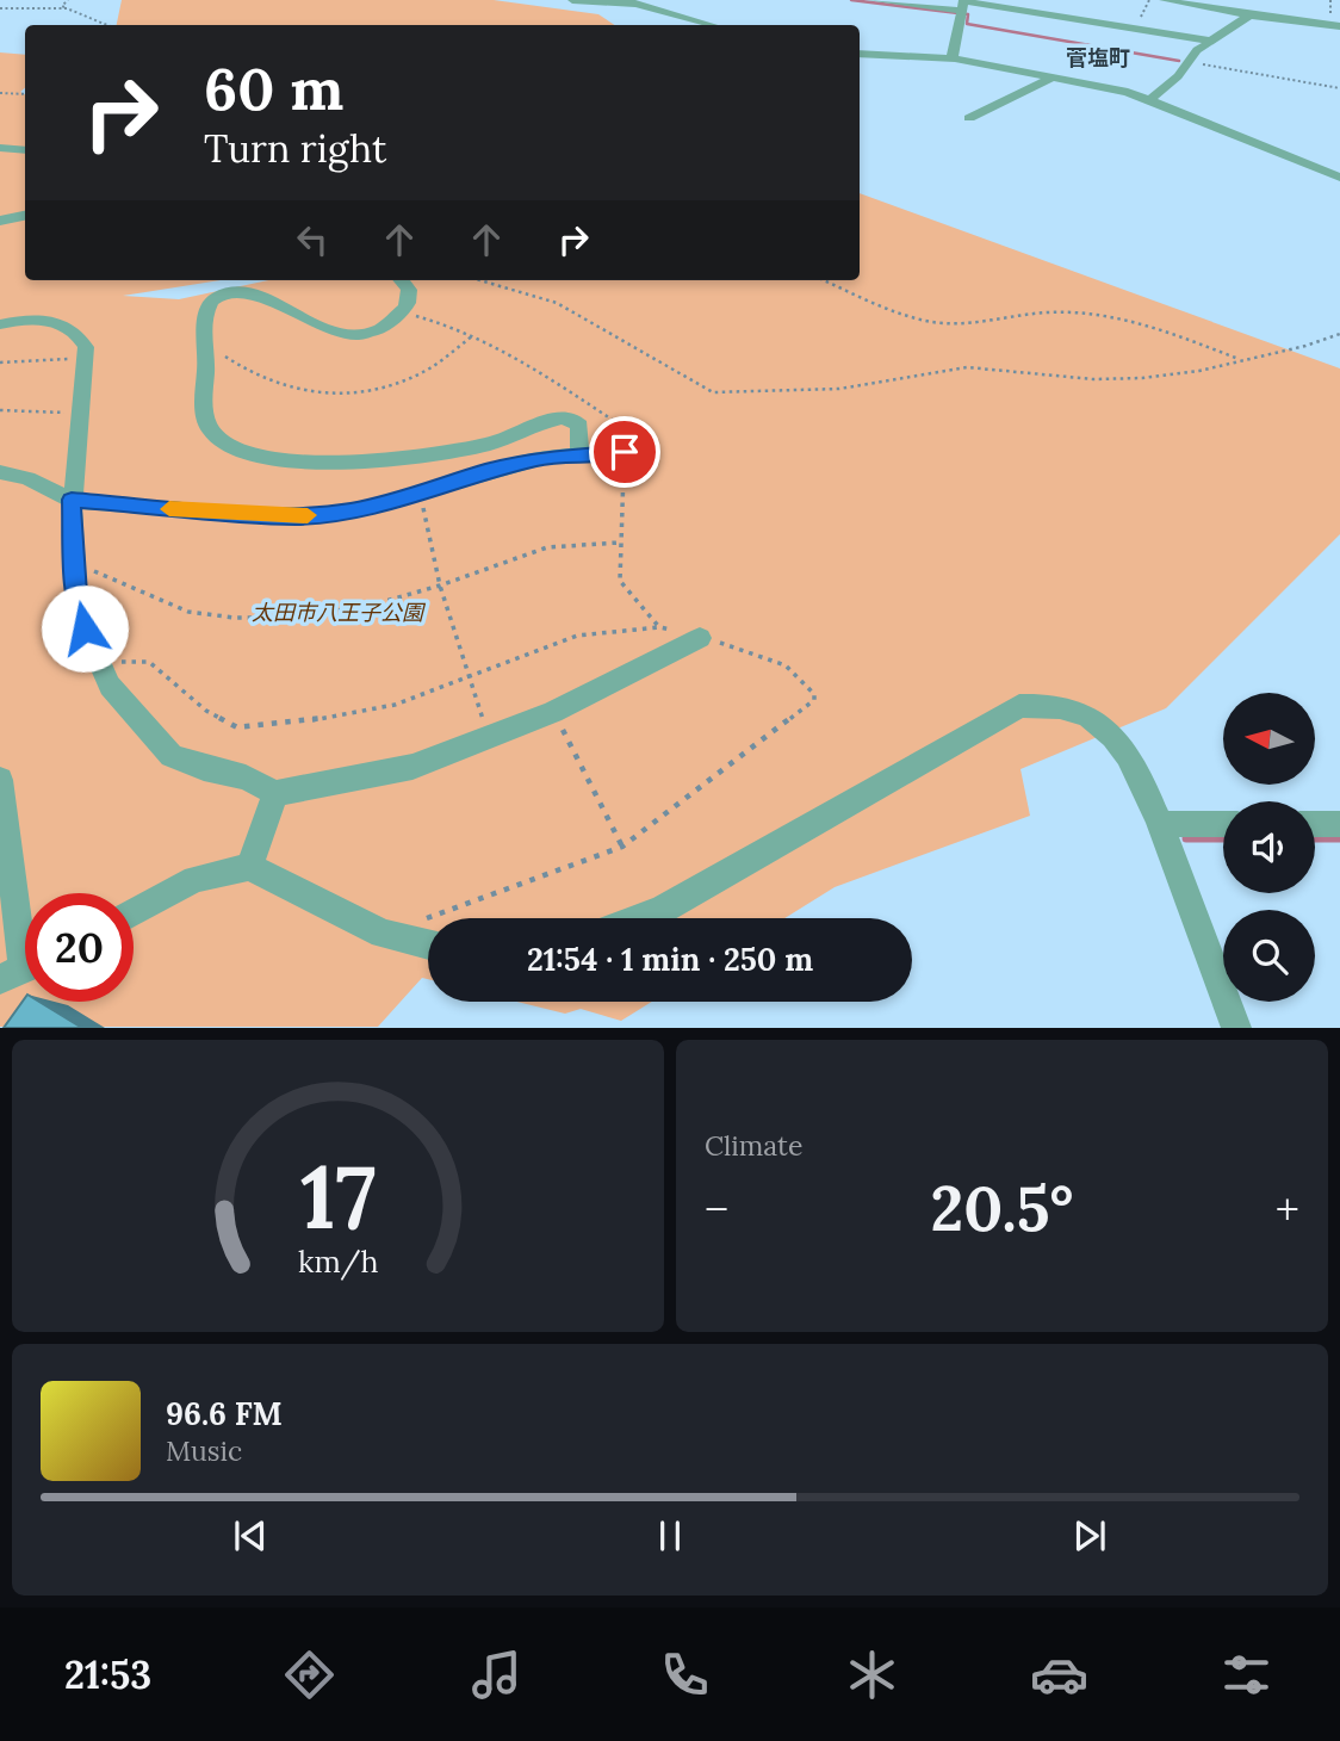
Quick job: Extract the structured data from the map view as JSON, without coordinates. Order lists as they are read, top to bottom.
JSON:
{
  "districts": ["菅塩町"],
  "parks": ["太田市八王子公園"],
  "north": "left",
  "page": {
    "turn": ["60 m", "Turn right"],
    "limit": "20",
    "trip": "21:54 · 1 min · 250 m",
    "tile": "Climate",
    "heat": ["−", "20.5°", "+"],
    "song": ["96.6 FM", "Music"],
    "tabs": "21:53",
    "gauge": ["17", "km/h"]
  }
}
